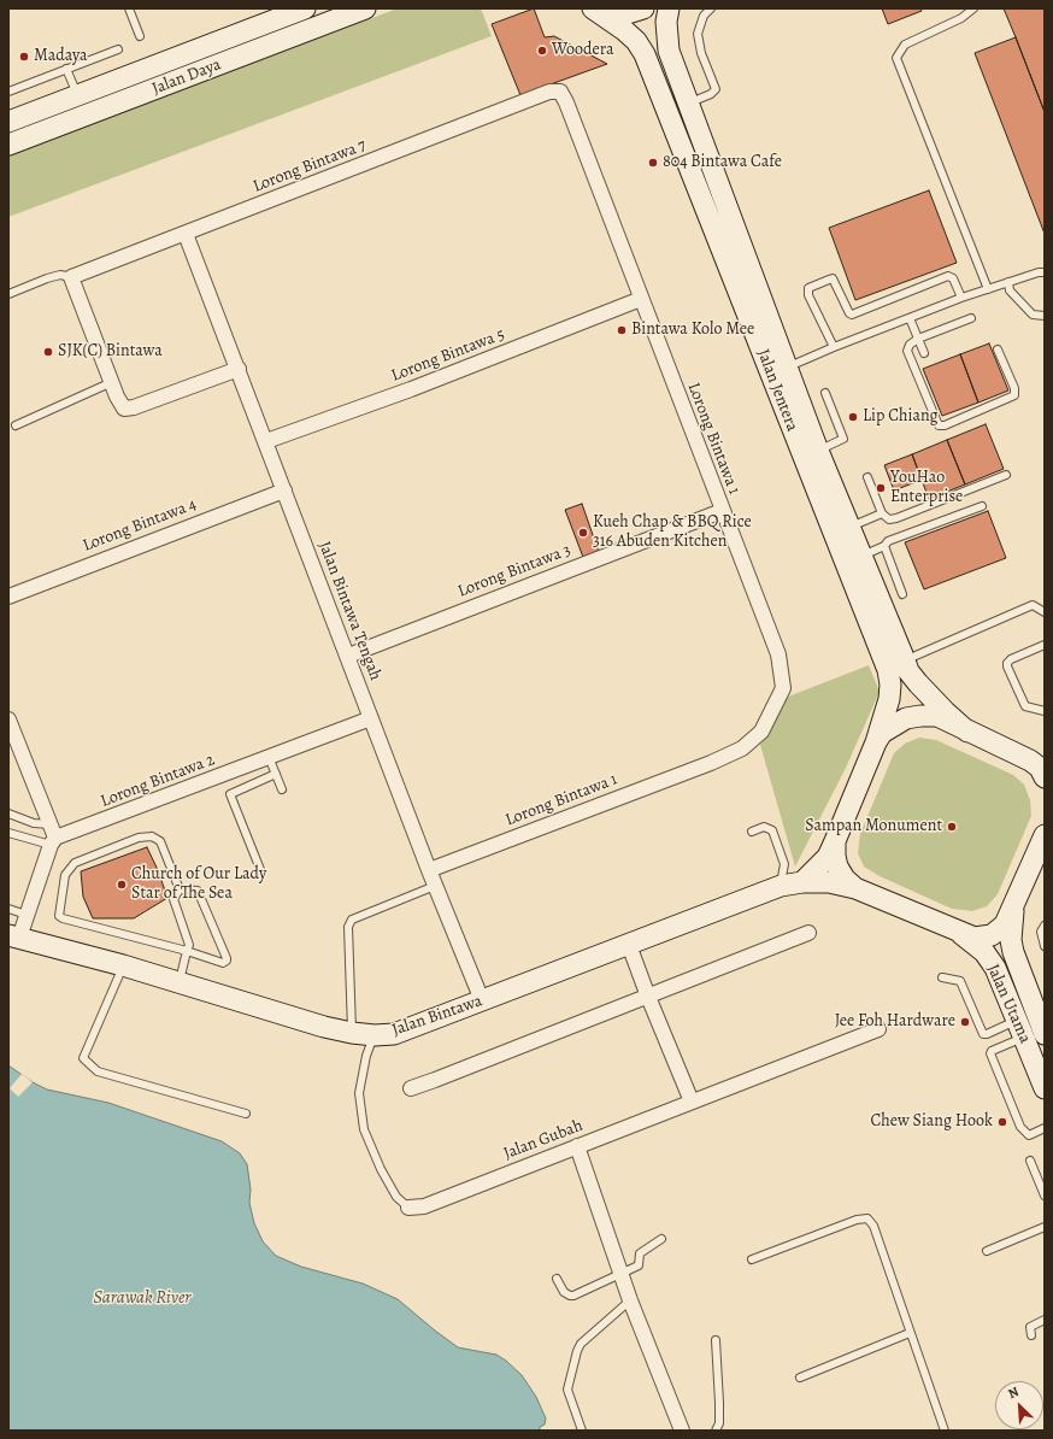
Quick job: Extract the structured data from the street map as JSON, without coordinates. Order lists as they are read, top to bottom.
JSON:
{
  "streets": {
    "street": [
      "Jalan Daya",
      "Lorong Bintawa 7",
      "Lorong Bintawa 5",
      "Jalan Jentera",
      "Lorong Bintawa 1",
      "Lorong Bintawa 4",
      "Lorong Bintawa 3",
      "Jalan Bintawa Tengah",
      "Lorong Bintawa 2",
      "Jalan Utama",
      "Jalan Bintawa",
      "Jalan Gubah"
    ]
  },
  "crossings": [
    ["Lorong Bintawa 7", "Lorong Bintawa 1"],
    ["Lorong Bintawa 7", "Jalan Bintawa Tengah"],
    ["Lorong Bintawa 5", "Lorong Bintawa 1"],
    ["Lorong Bintawa 5", "Jalan Bintawa Tengah"],
    ["Jalan Jentera", "Jalan Bintawa"],
    ["Lorong Bintawa 1", "Lorong Bintawa 3"],
    ["Lorong Bintawa 1", "Jalan Bintawa Tengah"],
    ["Lorong Bintawa 4", "Jalan Bintawa Tengah"],
    ["Lorong Bintawa 3", "Jalan Bintawa Tengah"],
    ["Jalan Bintawa Tengah", "Lorong Bintawa 2"],
    ["Jalan Bintawa Tengah", "Jalan Bintawa"],
    ["Jalan Utama", "Jalan Bintawa"]
  ],
  "water": ["Sarawak River"],
  "places": [
    "Woodera",
    "Madaya",
    "804 Bintawa Cafe",
    "Bintawa Kolo Mee",
    "SJK(C) Bintawa",
    "Lip Chiang",
    "YouHao Enterprise",
    "Kueh Chap & BBQ Rice 316 Abuden Kitchen",
    "Sampan Monument",
    "Church of Our Lady Star of The Sea",
    "Jee Foh Hardware",
    "Chew Siang Hook"
  ],
  "north": "top left"
}
